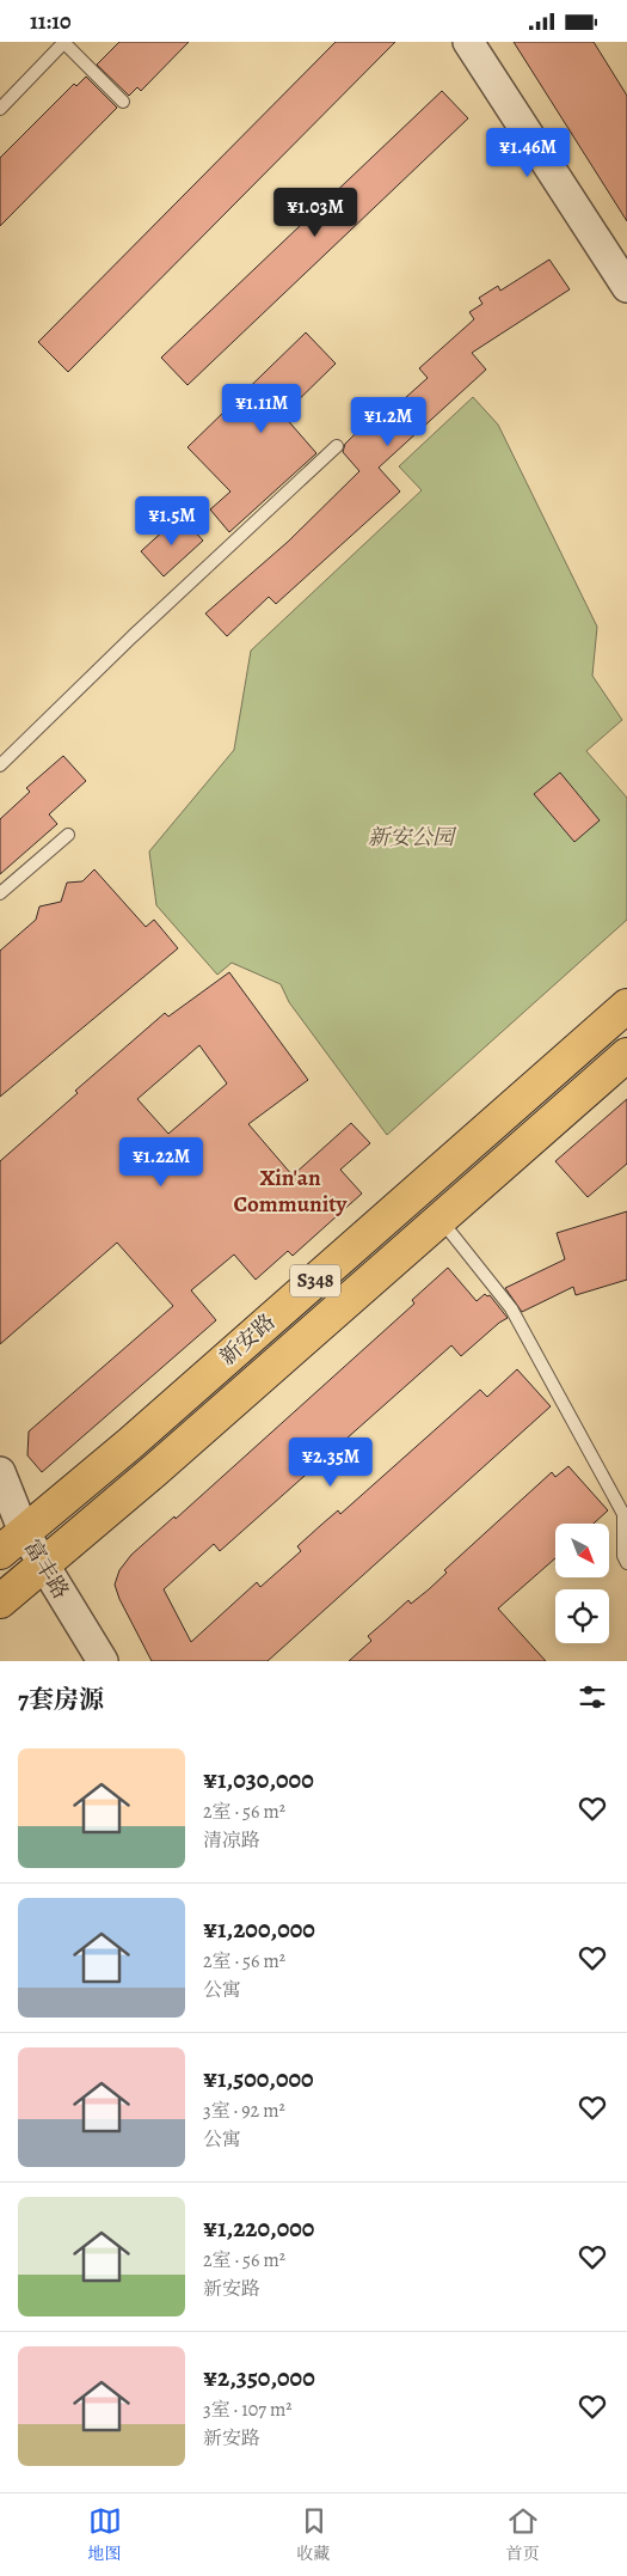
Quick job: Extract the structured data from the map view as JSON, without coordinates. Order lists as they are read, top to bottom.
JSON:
{
  "streets": {
    "main road": ["S348", "新安路"],
    "street": ["富丰路"]
  },
  "crossings": [
    ["新安路", "富丰路"]
  ],
  "districts": ["Xin'an Community"],
  "parks": ["新安公园"],
  "north": "bottom right",
  "page": {
    "status": "11:10",
    "price": [
      "¥1.46M",
      "¥1.03M",
      "¥1.11M",
      "¥1.2M",
      "¥1.5M",
      "¥1.22M",
      "¥2.35M"
    ],
    "heading": "7套房源",
    "list": [
      {
        "name": "¥1,030,000",
        "note": "2室 · 56 m² · 清凉路"
      },
      {
        "name": "¥1,200,000",
        "note": "2室 · 56 m² · 公寓"
      },
      {
        "name": "¥1,500,000",
        "note": "3室 · 92 m² · 公寓"
      },
      {
        "name": "¥1,220,000",
        "note": "2室 · 56 m² · 新安路"
      },
      {
        "name": "¥2,350,000",
        "note": "3室 · 107 m² · 新安路"
      }
    ],
    "tabs": ["地图", "收藏", "首页"]
  }
}
